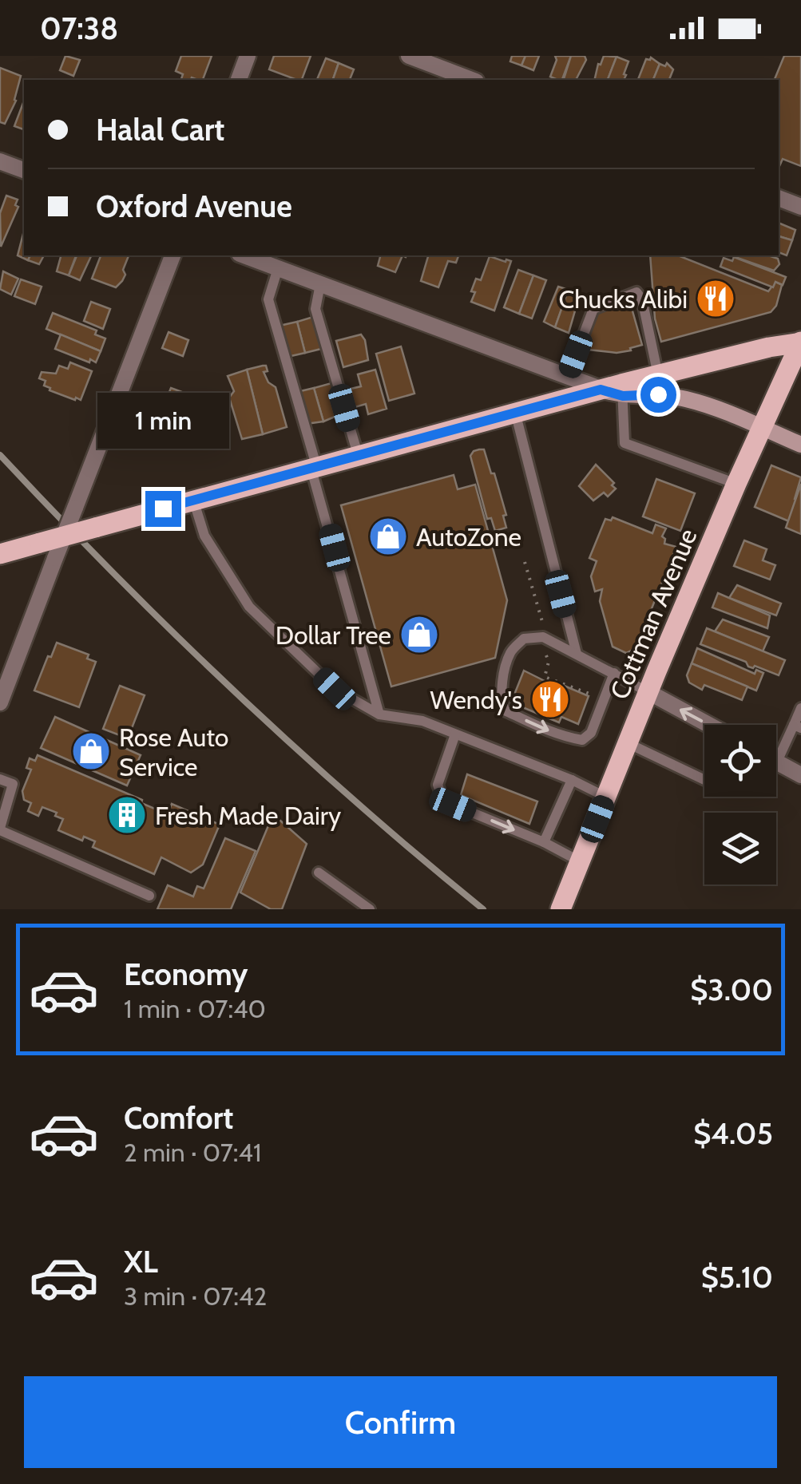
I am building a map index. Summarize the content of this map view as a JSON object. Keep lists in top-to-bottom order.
{
  "streets": {
    "main road": ["Cottman Avenue"]
  },
  "places": {
    "restaurant": ["Chucks Alibi", "Wendy's"],
    "shop": ["AutoZone", "Dollar Tree", "Rose Auto Service"],
    "building": ["Fresh Made Dairy"]
  },
  "page": {
    "status": "07:38",
    "banner": ["Halal Cart", "Oxford Avenue"],
    "bubble": "1 min",
    "list": [
      {
        "name": "Economy",
        "note": "1 min · 07:40",
        "value": "$3.00"
      },
      {
        "name": "Comfort",
        "note": "2 min · 07:41",
        "value": "$4.05"
      },
      {
        "name": "XL",
        "note": "3 min · 07:42",
        "value": "$5.10"
      }
    ],
    "buttons": "Confirm"
  }
}
